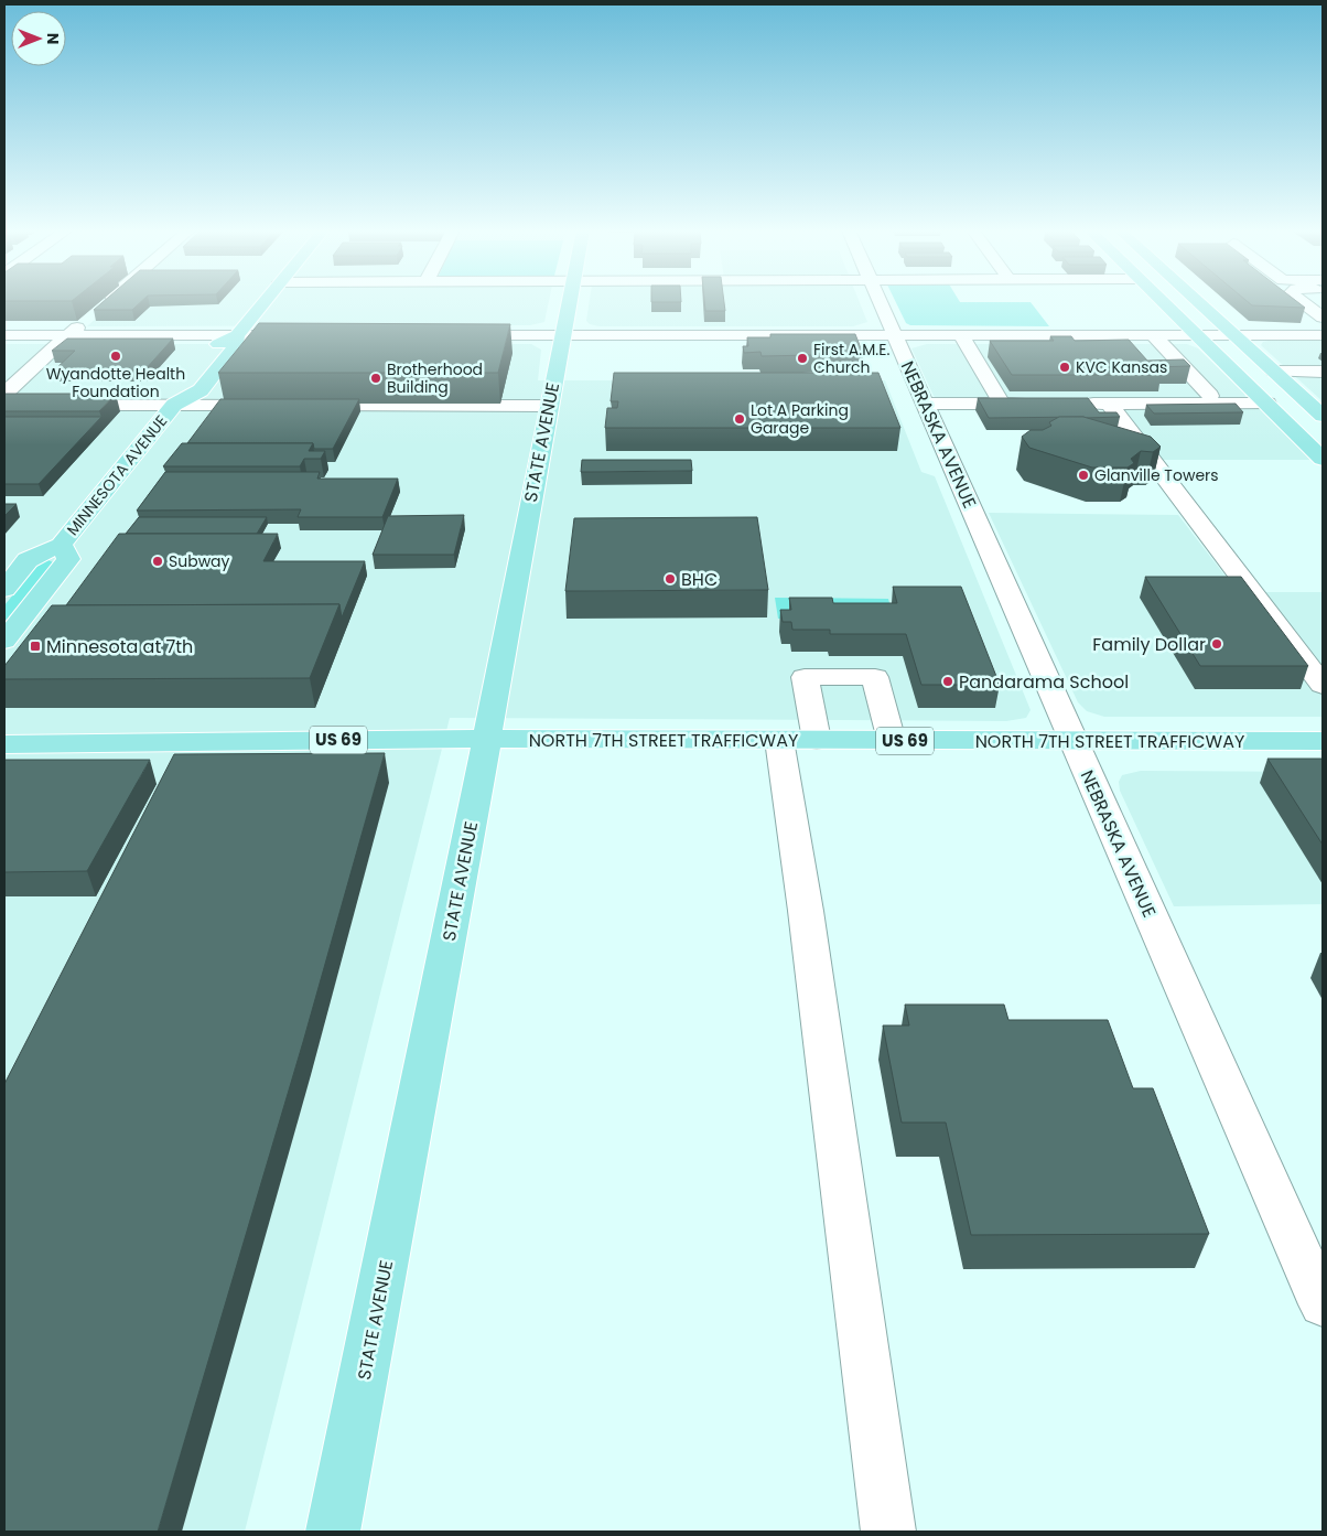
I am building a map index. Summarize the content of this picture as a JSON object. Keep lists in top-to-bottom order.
{
  "streets": {
    "main road": [
      "STATE AVENUE",
      "MINNESOTA AVENUE",
      "US 69",
      "NORTH 7TH STREET TRAFFICWAY"
    ],
    "street": ["NEBRASKA AVENUE"]
  },
  "crossings": [
    ["NEBRASKA AVENUE", "NORTH 7TH STREET TRAFFICWAY"],
    ["STATE AVENUE", "NORTH 7TH STREET TRAFFICWAY"]
  ],
  "places": {
    "other": [
      "Wyandotte Health Foundation",
      "First A.M.E. Church",
      "KVC Kansas",
      "Brotherhood Building",
      "Lot A Parking Garage",
      "Glanville Towers",
      "Subway",
      "BHC",
      "Family Dollar",
      "Pandarama School"
    ],
    "transit": ["Minnesota at 7th"]
  },
  "north": "right"
}
